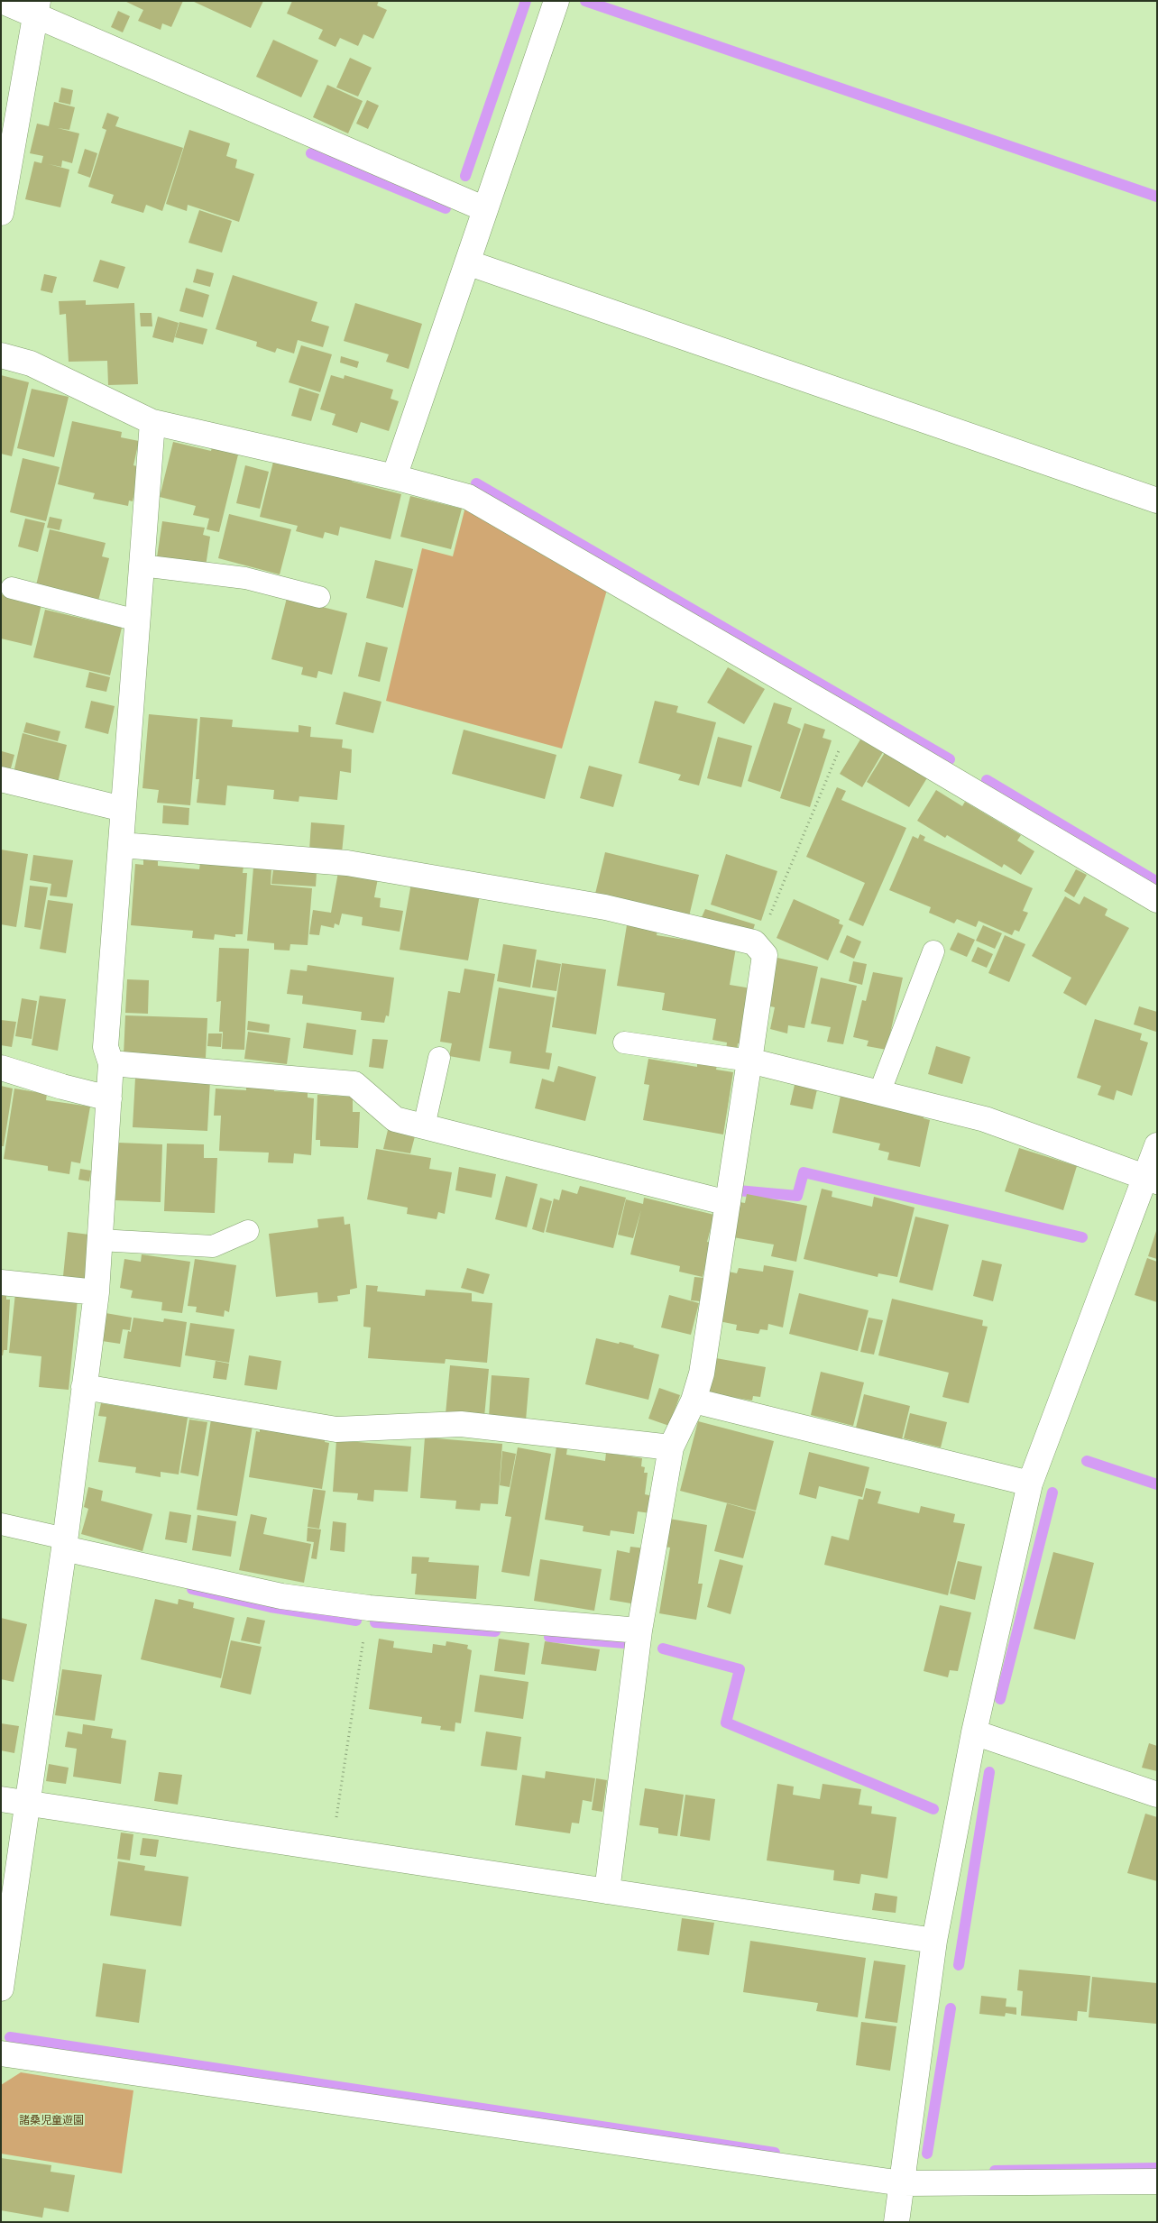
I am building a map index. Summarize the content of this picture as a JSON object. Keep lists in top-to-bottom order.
{
  "parks": ["諸桑児童遊園"]
}
